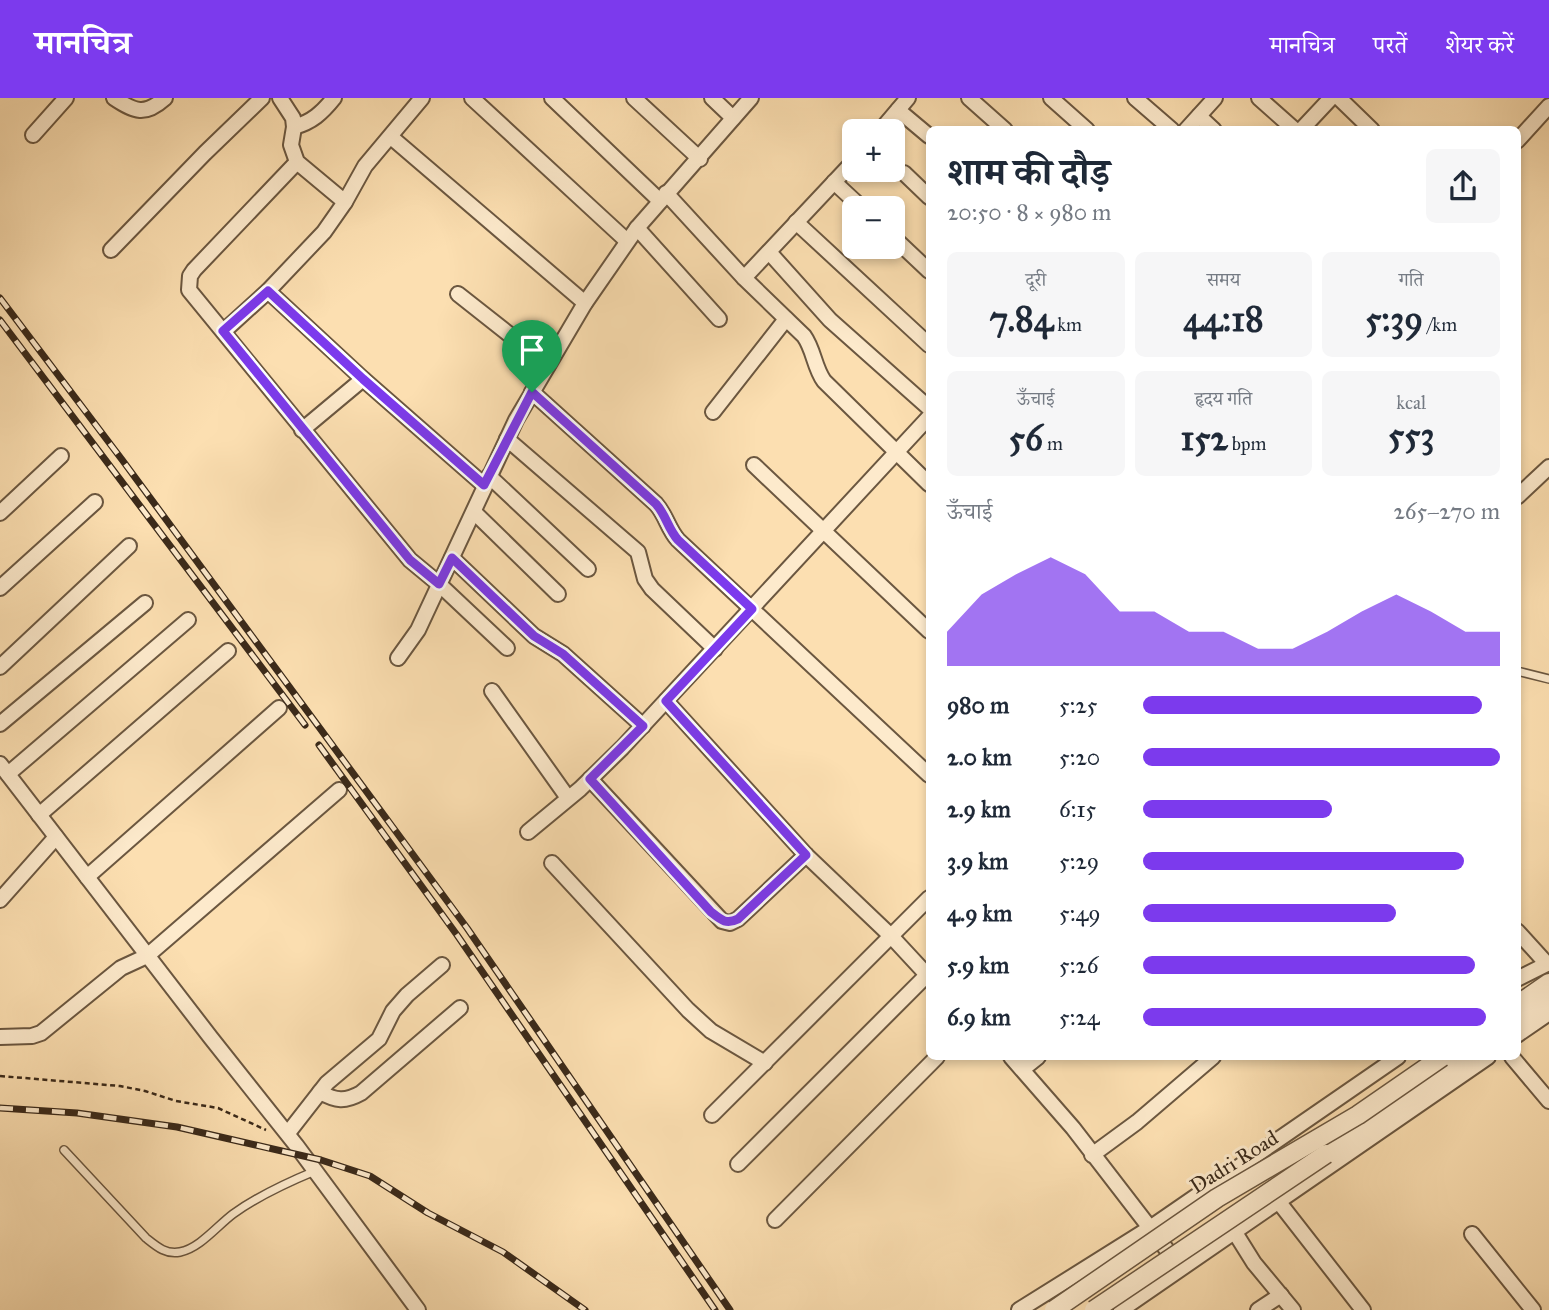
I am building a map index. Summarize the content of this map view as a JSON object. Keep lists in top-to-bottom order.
{
  "streets": {
    "street": ["Dadri Road"]
  },
  "page": {
    "header": "मानचित्र",
    "nav": ["मानचित्र", "परतें", "शेयर करें"],
    "map_buttons": ["+", "−"],
    "heading": ["शाम की दौड़", "20:50 · 8 × 980 m"],
    "stats": [
      ["दूरी", "7.84 km"],
      ["समय", "44:18"],
      ["गति", "5:39 /km"],
      ["ऊँचाई", "56 m"],
      ["हृदय गति", "152 bpm"],
      ["kcal", "553"]
    ],
    "chart": ["ऊँचाई", "265–270 m"],
    "list": [
      {
        "name": "980 m",
        "note": "5:25"
      },
      {
        "name": "2.0 km",
        "note": "5:20"
      },
      {
        "name": "2.9 km",
        "note": "6:15"
      },
      {
        "name": "3.9 km",
        "note": "5:29"
      },
      {
        "name": "4.9 km",
        "note": "5:49"
      },
      {
        "name": "5.9 km",
        "note": "5:26"
      },
      {
        "name": "6.9 km",
        "note": "5:24"
      }
    ]
  }
}
